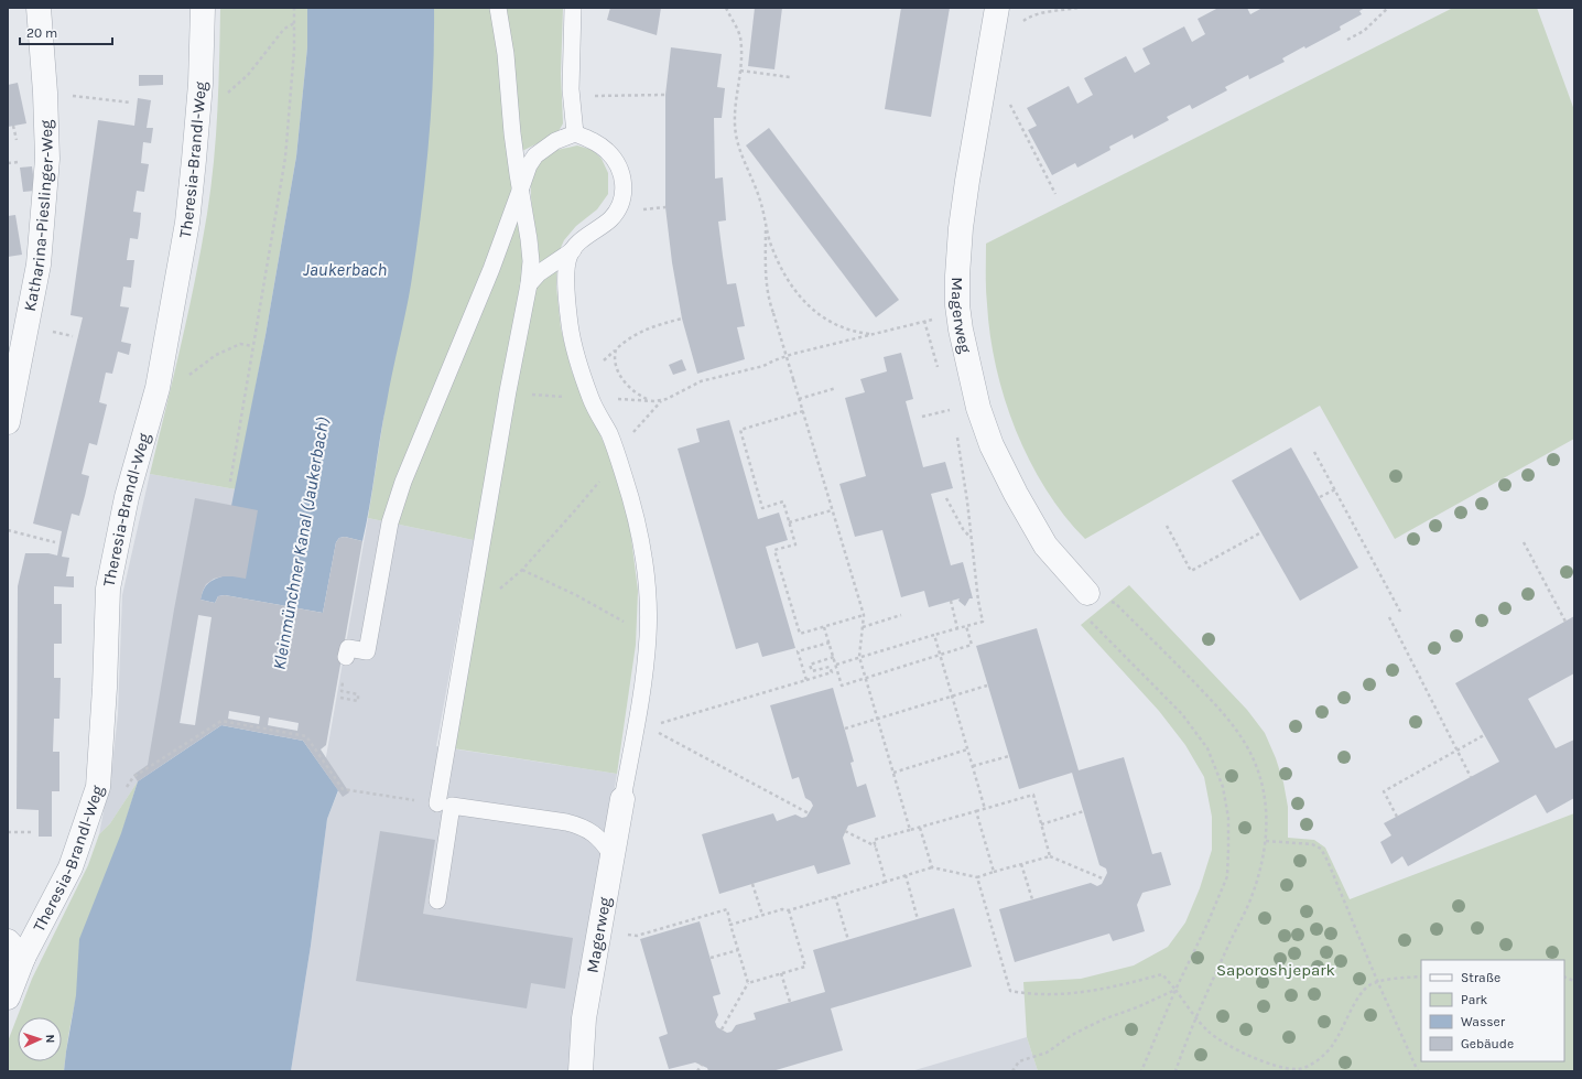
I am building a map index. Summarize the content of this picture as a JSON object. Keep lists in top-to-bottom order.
{
  "streets": {
    "street": ["Theresia-Brandl-Weg", "Katharina-Pieslinger-Weg", "Magerweg"]
  },
  "water": ["Jaukerbach", "Kleinmünchner Kanal (Jaukerbach)"],
  "parks": ["Saporoshjepark"],
  "legend": [
    "Straße",
    "Park",
    "Wasser",
    "Gebäude"
  ],
  "scale_bar": "20 m",
  "north": "right"
}
